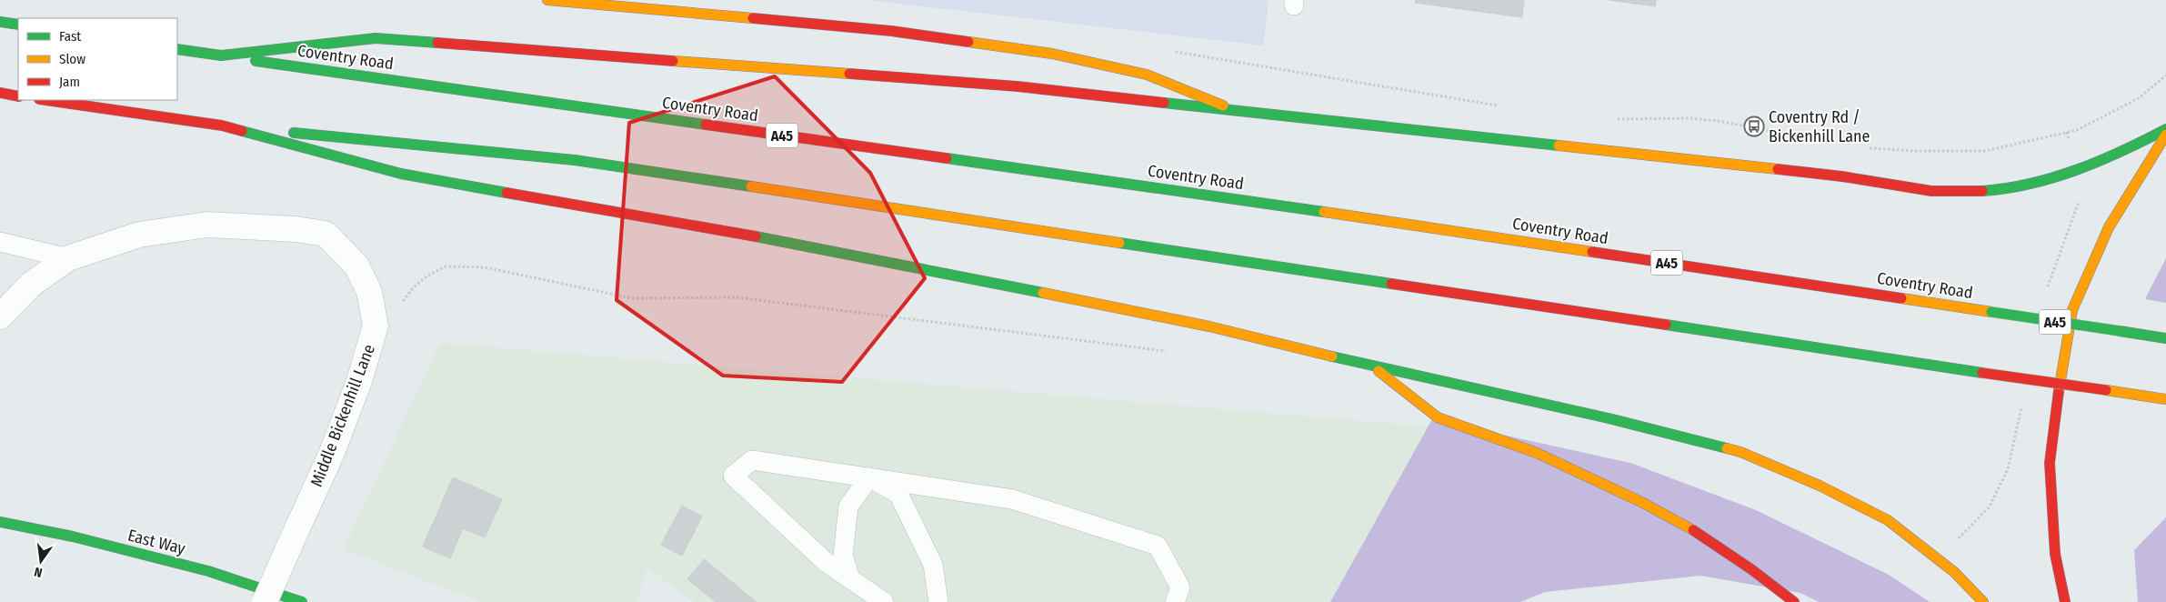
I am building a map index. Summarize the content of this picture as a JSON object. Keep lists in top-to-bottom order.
{
  "streets": {
    "main road": ["Coventry Road", "A45", "East Way"],
    "street": ["Middle Bickenhill Lane"]
  },
  "crossings": [
    ["Coventry Road", "A45"]
  ],
  "places": {
    "bus stop": ["Coventry Rd / Bickenhill Lane"]
  },
  "legend": ["Fast", "Slow", "Jam"],
  "north": "bottom"
}
